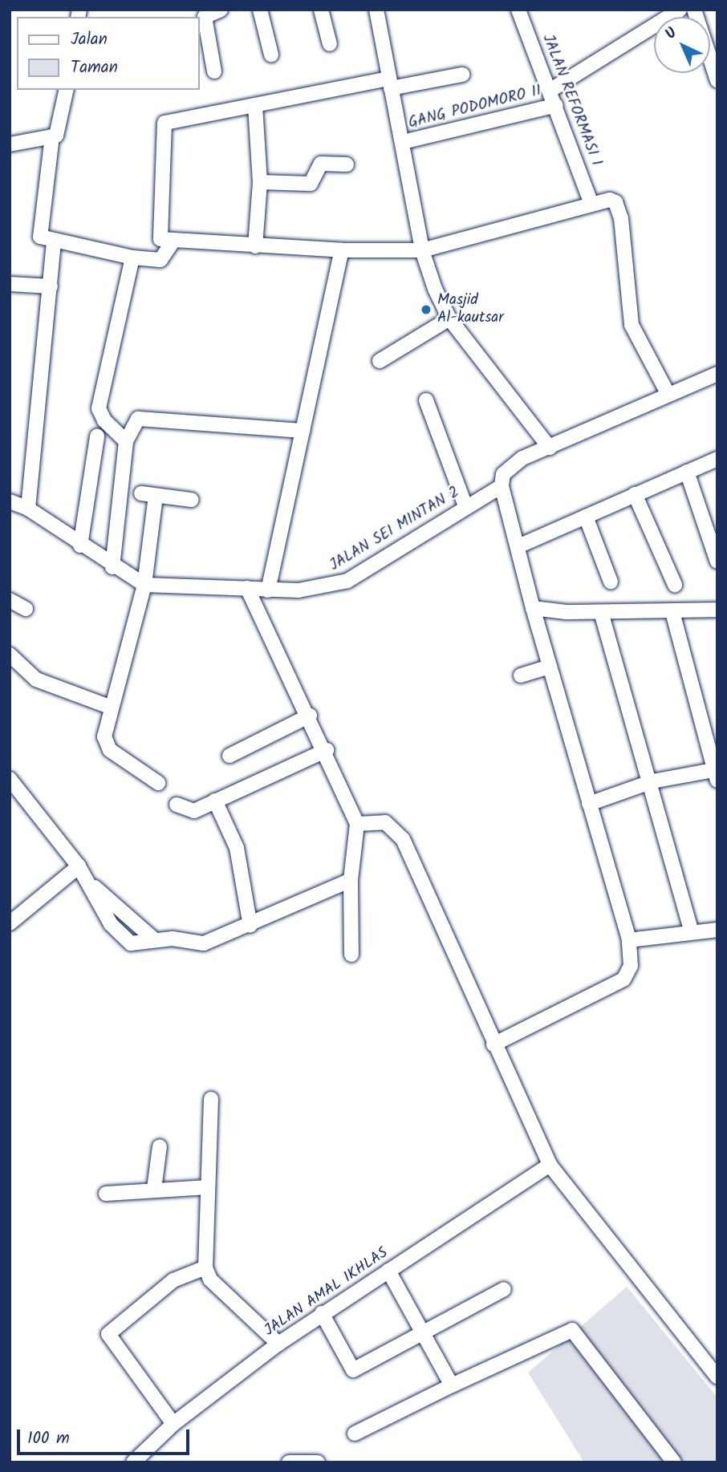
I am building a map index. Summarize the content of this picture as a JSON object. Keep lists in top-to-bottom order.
{
  "streets": {
    "street": [
      "JALAN REFORMASI 1",
      "GANG PODOMORO II",
      "JALAN SEI MINTAN 2",
      "JALAN AMAL IKHLAS"
    ]
  },
  "crossings": [
    ["JALAN REFORMASI 1", "GANG PODOMORO II"]
  ],
  "places": ["Masjid Al-kautsar"],
  "legend": ["Jalan", "Taman"],
  "scale_bar": "100 m",
  "north": "top left"
}
